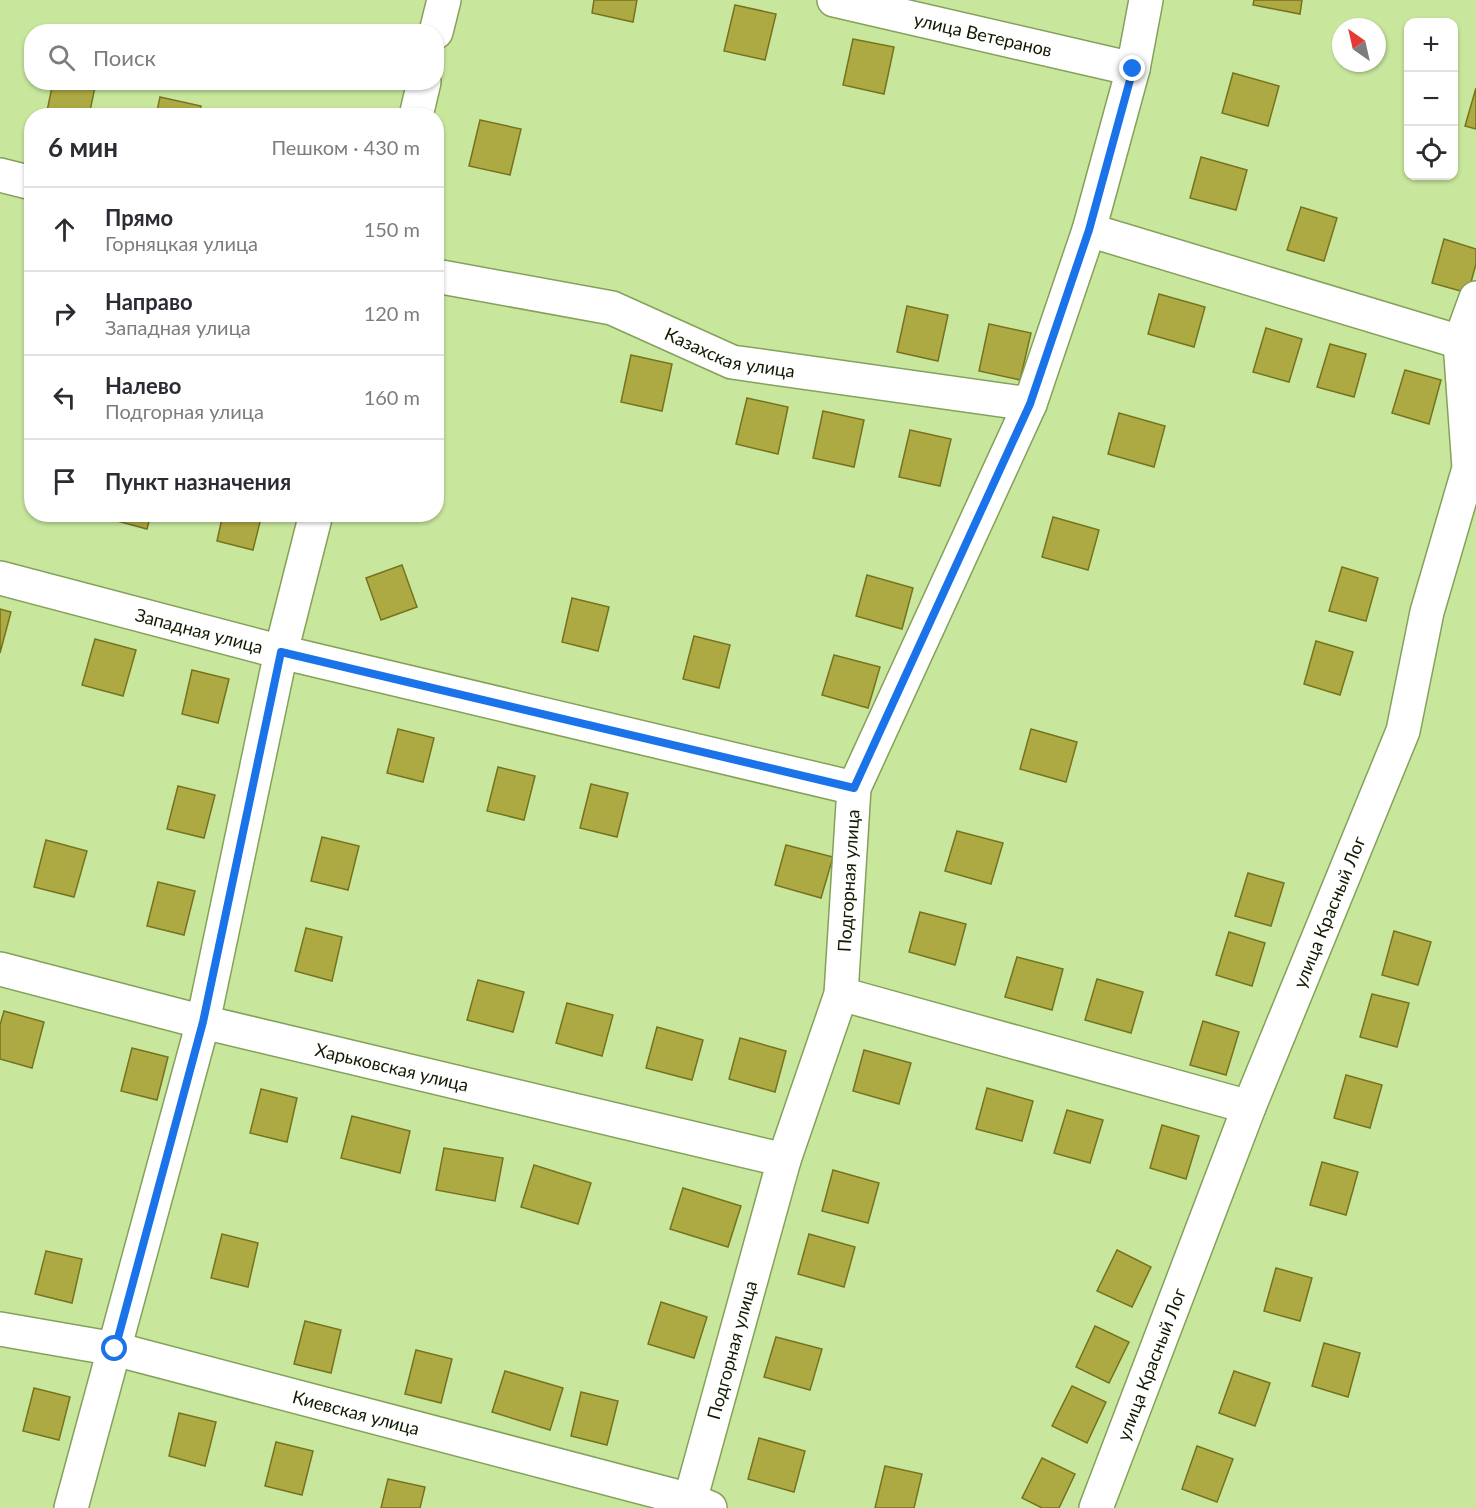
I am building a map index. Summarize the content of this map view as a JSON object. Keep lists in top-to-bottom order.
{
  "streets": {
    "street": [
      "улица Ветеранов",
      "Казахская улица",
      "Западная улица",
      "Подгорная улица",
      "улица Красный Лог",
      "Харьковская улица",
      "Киевская улица"
    ]
  },
  "crossings": [
    ["улица Ветеранов", "Подгорная улица"],
    ["Казахская улица", "Подгорная улица"],
    ["Западная улица", "Подгорная улица"],
    ["Подгорная улица", "Харьковская улица"],
    ["Подгорная улица", "Киевская улица"]
  ],
  "north": "top left",
  "page": {
    "map_buttons": ["+", "−"],
    "search": "Поиск",
    "heading": ["6 мин", "Пешком · 430 m"],
    "list": [
      ["Прямо", "Горняцкая улица", "150 m"],
      ["Направо", "Западная улица", "120 m"],
      ["Налево", "Подгорная улица", "160 m"],
      "Пункт назначения"
    ]
  }
}
